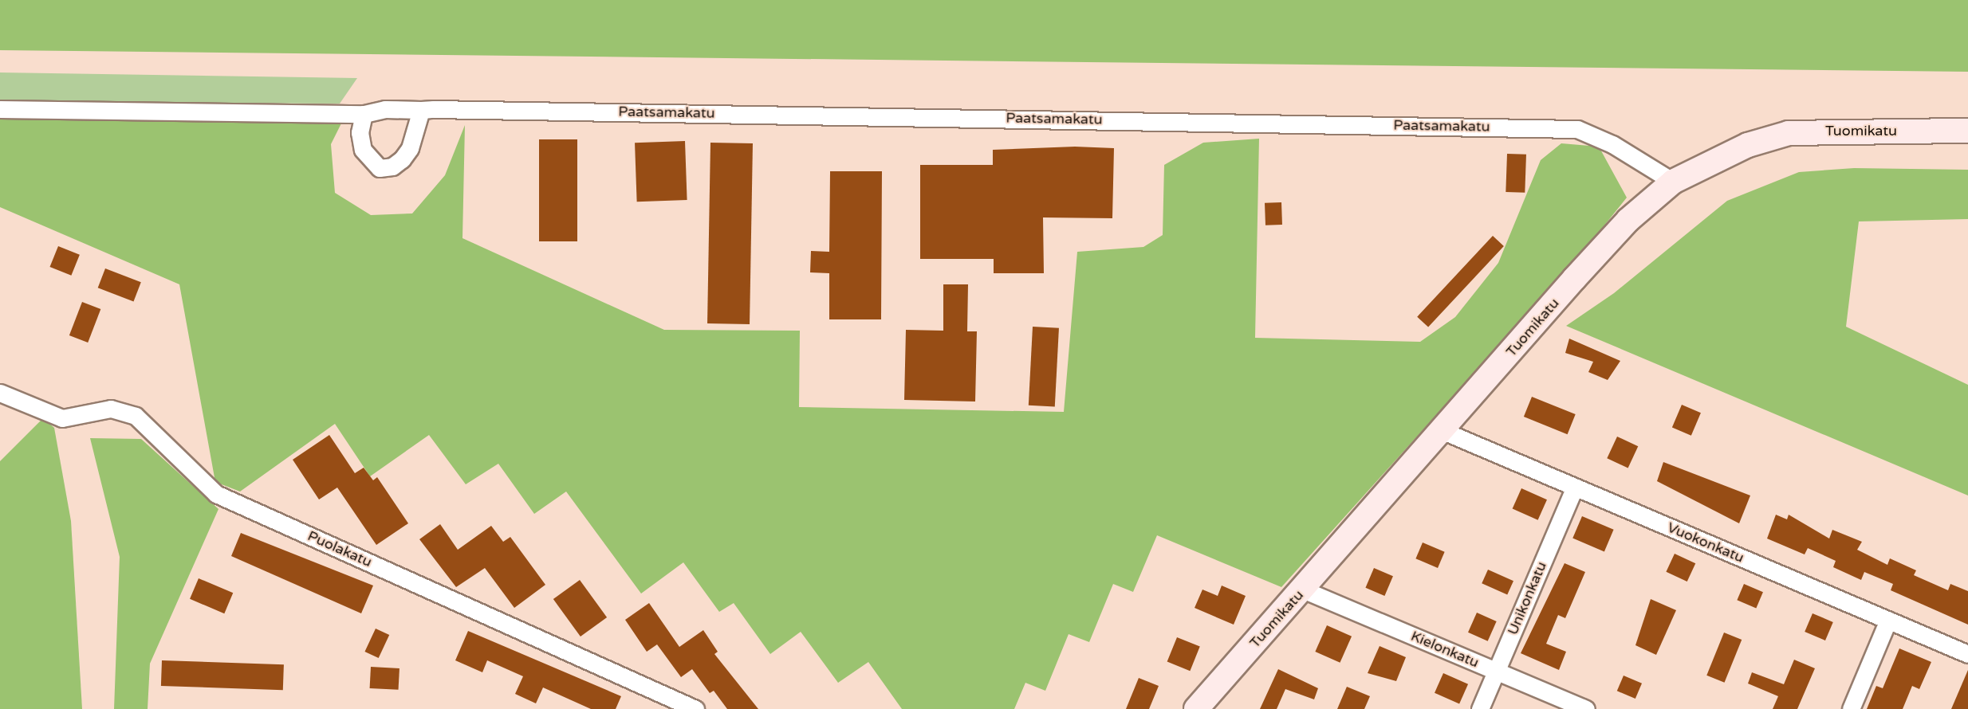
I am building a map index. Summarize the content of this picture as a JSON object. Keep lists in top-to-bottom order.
{
  "streets": {
    "street": [
      "Paatsamakatu",
      "Tuomikatu",
      "Vuokonkatu",
      "Puolakatu",
      "Unikonkatu",
      "Kielonkatu"
    ]
  },
  "crossings": [
    ["Paatsamakatu", "Tuomikatu"],
    ["Tuomikatu", "Vuokonkatu"],
    ["Tuomikatu", "Kielonkatu"],
    ["Vuokonkatu", "Unikonkatu"],
    ["Unikonkatu", "Kielonkatu"]
  ]
}
